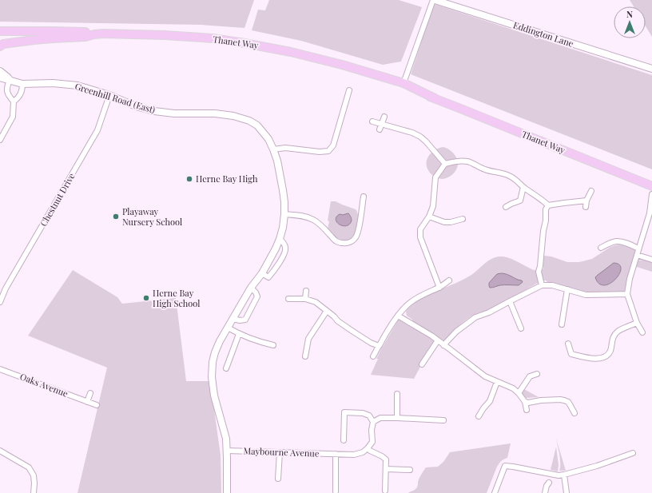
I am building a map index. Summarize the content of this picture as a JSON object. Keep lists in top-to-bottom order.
{
  "streets": {
    "main road": ["Thanet Way"],
    "street": [
      "Eddington Lane",
      "Greenhill Road (East)",
      "Chestnut Drive",
      "Oaks Avenue",
      "Maybourne Avenue"
    ]
  },
  "crossings": [
    ["Greenhill Road (East)", "Chestnut Drive"]
  ],
  "places": ["Herne Bay High", "Playaway Nursery School", "Herne Bay High School"],
  "north": "top"
}
